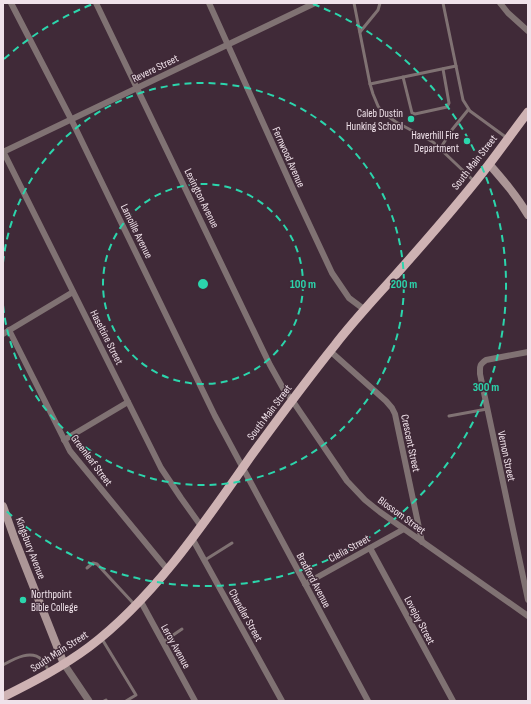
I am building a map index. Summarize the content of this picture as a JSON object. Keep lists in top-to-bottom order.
{
  "streets": {
    "main road": ["South Main Street", "Kingsbury Avenue"],
    "street": [
      "Revere Street",
      "Fernwood Avenue",
      "Lexington Avenue",
      "Lamoille Avenue",
      "Haseltine Street",
      "Crescent Street",
      "Vernon Street",
      "Greenleaf Street",
      "Blossom Street",
      "Clelia Street",
      "Bradford Avenue",
      "Chandler Street",
      "Lovejoy Street",
      "Leroy Avenue"
    ]
  },
  "crossings": [
    ["Revere Street", "Fernwood Avenue"],
    ["Revere Street", "Lexington Avenue"],
    ["Revere Street", "Lamoille Avenue"],
    ["Revere Street", "Haseltine Street"],
    ["Fernwood Avenue", "South Main Street"],
    ["South Main Street", "Lexington Avenue"],
    ["South Main Street", "Lamoille Avenue"],
    ["South Main Street", "Haseltine Street"],
    ["South Main Street", "Crescent Street"],
    ["South Main Street", "Greenleaf Street"],
    ["South Main Street", "Blossom Street"],
    ["South Main Street", "Kingsbury Avenue"],
    ["South Main Street", "Bradford Avenue"],
    ["South Main Street", "Chandler Street"],
    ["South Main Street", "Leroy Avenue"],
    ["Lexington Avenue", "Blossom Street"],
    ["Lamoille Avenue", "Bradford Avenue"],
    ["Crescent Street", "Blossom Street"],
    ["Blossom Street", "Clelia Street"],
    ["Clelia Street", "Bradford Avenue"],
    ["Clelia Street", "Lovejoy Street"]
  ],
  "places": ["Caleb Dustin Hunking School", "Haverhill Fire Department", "Northpoint Bible College"],
  "rings": ["100 m", "200 m", "300 m"]
}
